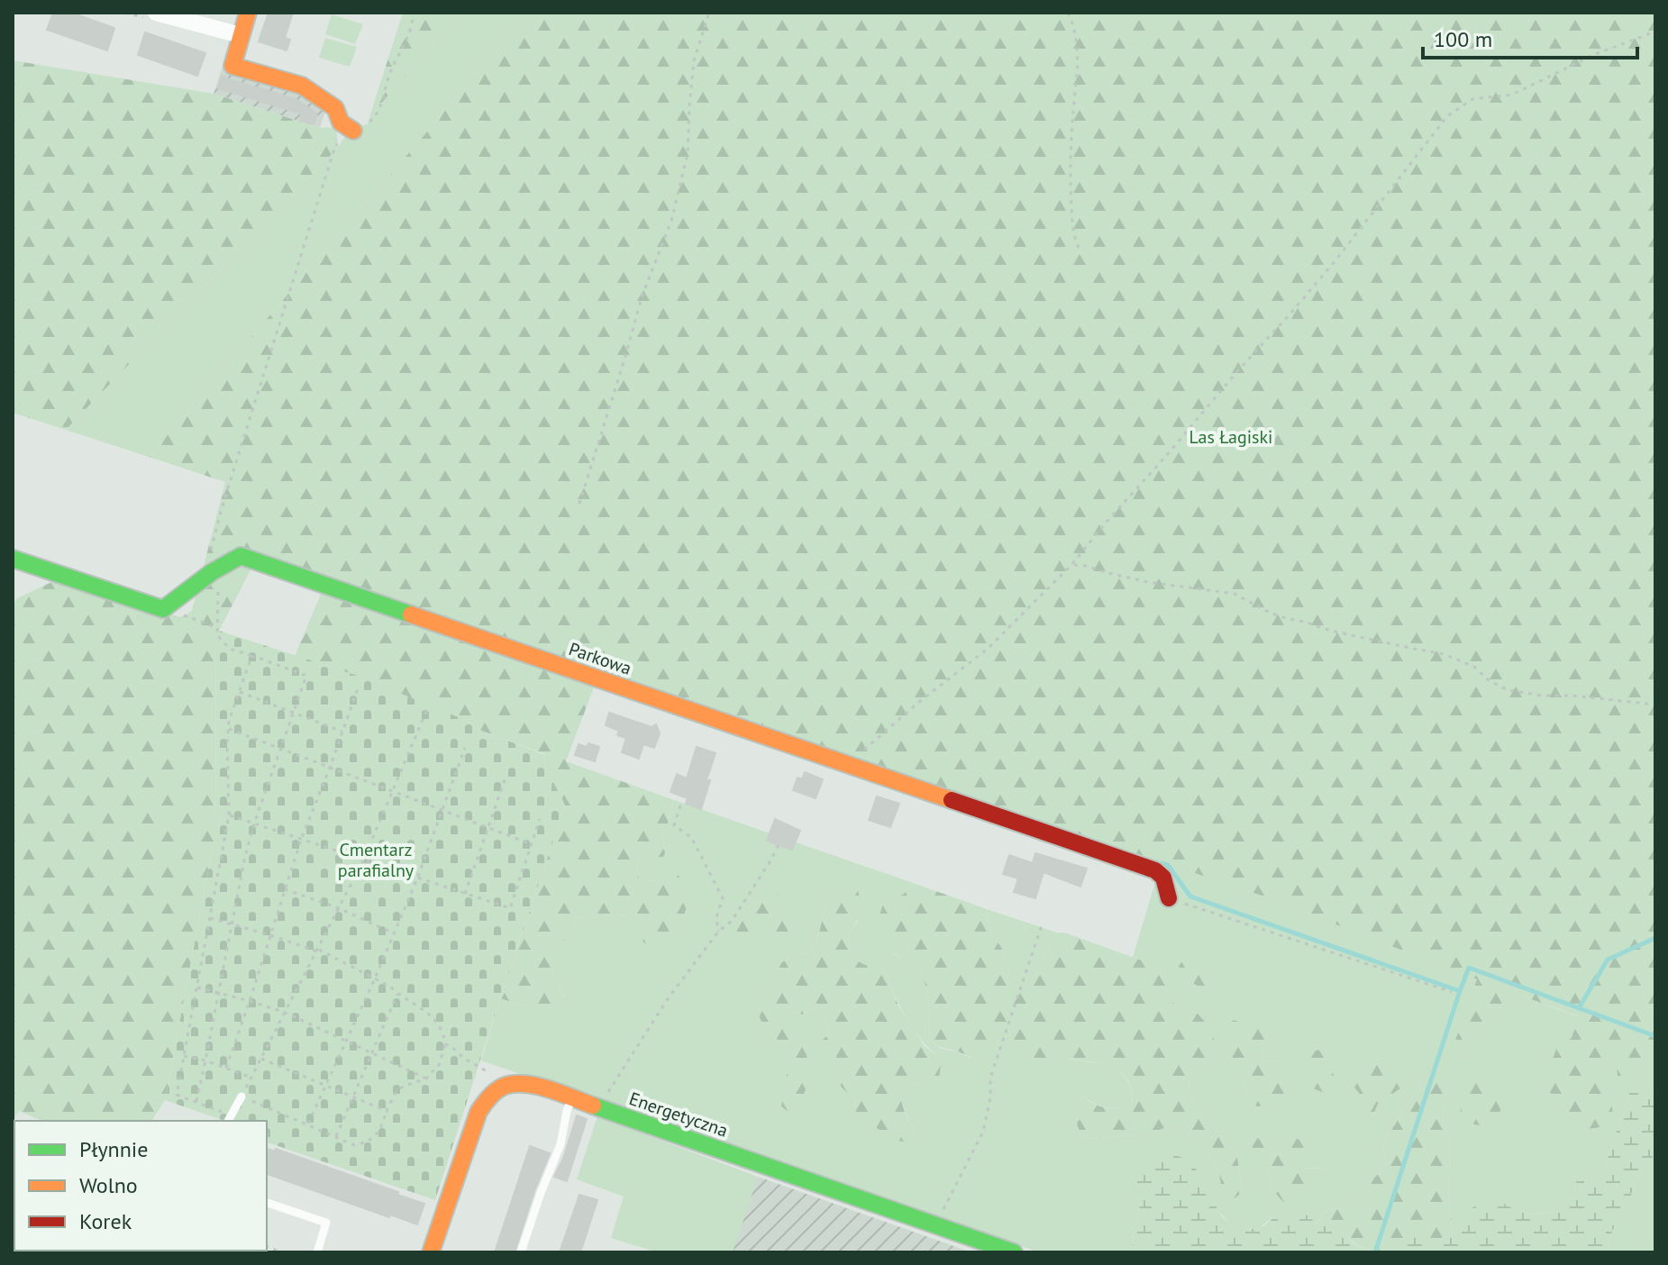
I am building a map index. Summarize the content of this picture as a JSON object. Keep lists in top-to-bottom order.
{
  "streets": {
    "street": ["Parkowa", "Energetyczna"]
  },
  "parks": ["Las Łagiski", "Cmentarz parafialny"],
  "legend": ["Płynnie", "Wolno", "Korek"],
  "scale_bar": "100 m"
}
